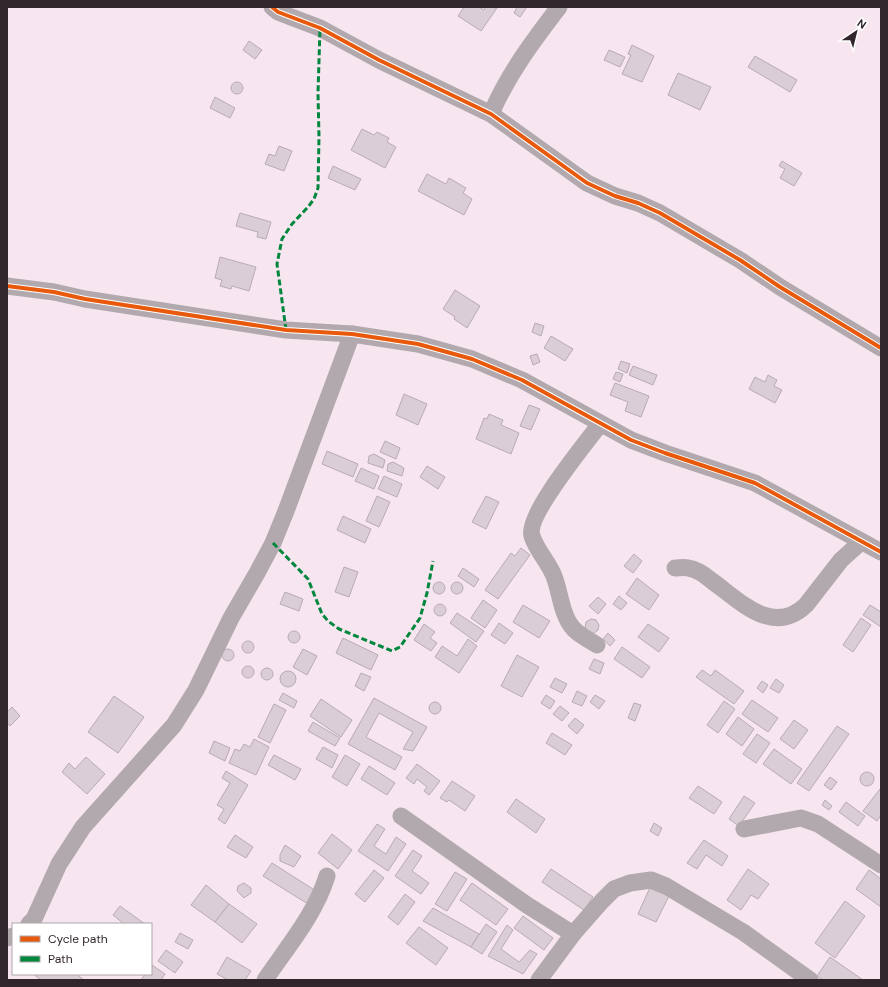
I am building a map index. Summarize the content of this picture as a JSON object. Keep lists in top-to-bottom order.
{
  "legend": ["Cycle path", "Path"],
  "north": "top right"
}
